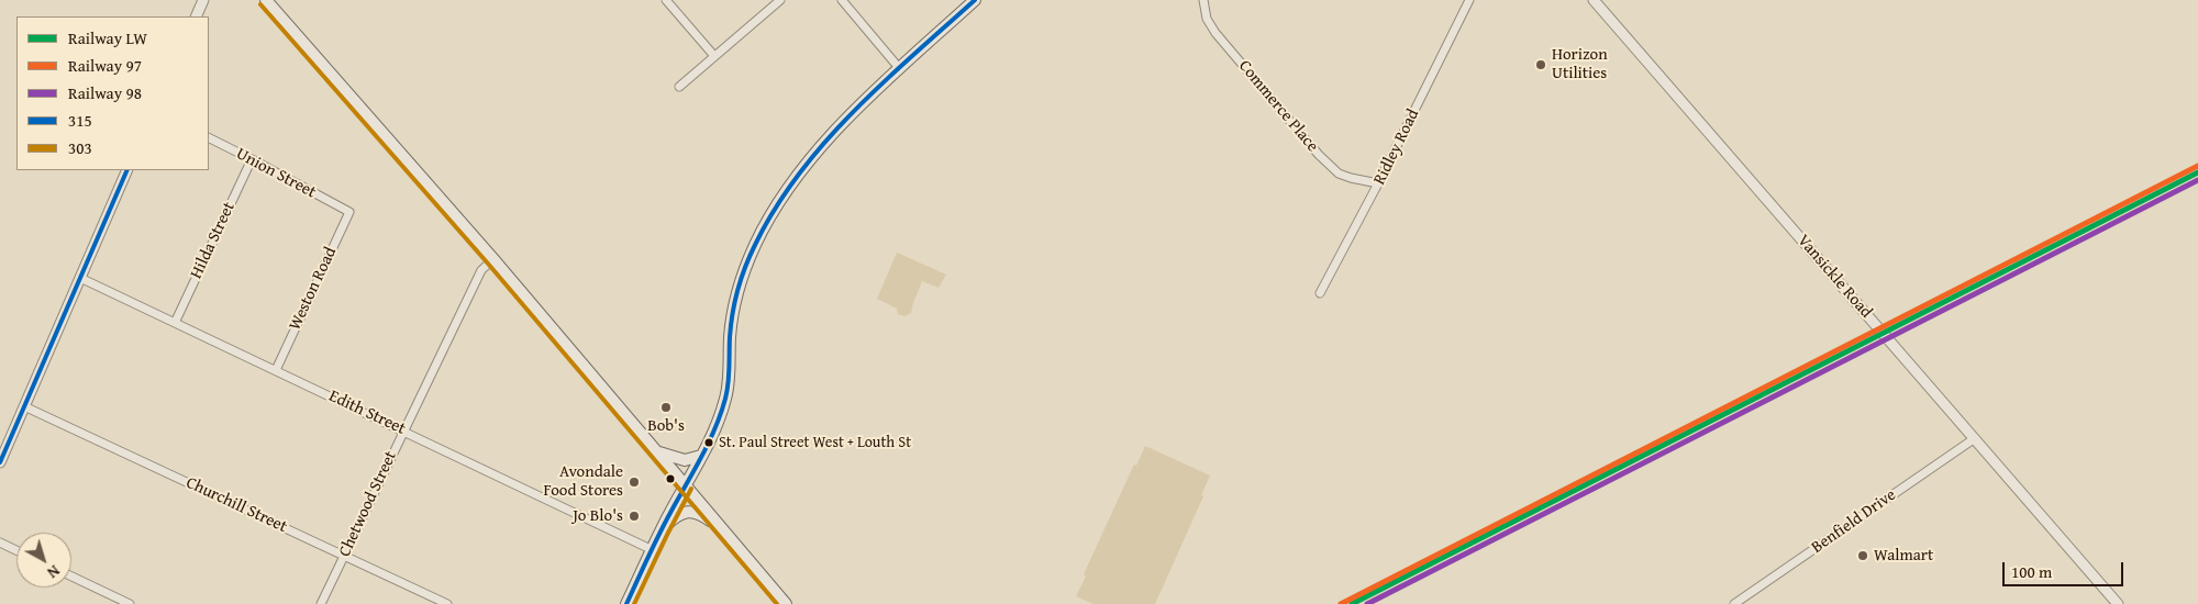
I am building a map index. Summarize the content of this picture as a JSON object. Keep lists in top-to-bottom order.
{
  "streets": {
    "street": [
      "Commerce Place",
      "Ridley Road",
      "Union Street",
      "Hilda Street",
      "Vansickle Road",
      "Weston Road",
      "Edith Street",
      "Chetwood Street",
      "Churchill Street",
      "Benfield Drive"
    ]
  },
  "crossings": [
    ["Commerce Place", "Ridley Road"],
    ["Union Street", "Hilda Street"],
    ["Union Street", "Weston Road"],
    ["Hilda Street", "Edith Street"],
    ["Vansickle Road", "Benfield Drive"],
    ["Weston Road", "Edith Street"],
    ["Edith Street", "Chetwood Street"],
    ["Chetwood Street", "Churchill Street"]
  ],
  "places": [
    "Horizon Utilities",
    "Bob's",
    "St. Paul Street West + Louth St",
    "Avondale Food Stores",
    "Jo Blo's",
    "Walmart"
  ],
  "lines": [
    "transit line 315",
    "transit line 303",
    "rail line 97",
    "rail line LW",
    "rail line 98"
  ],
  "legend": [
    "Railway LW",
    "Railway 97",
    "Railway 98",
    "315",
    "303"
  ],
  "scale_bar": "100 m",
  "north": "bottom right"
}
